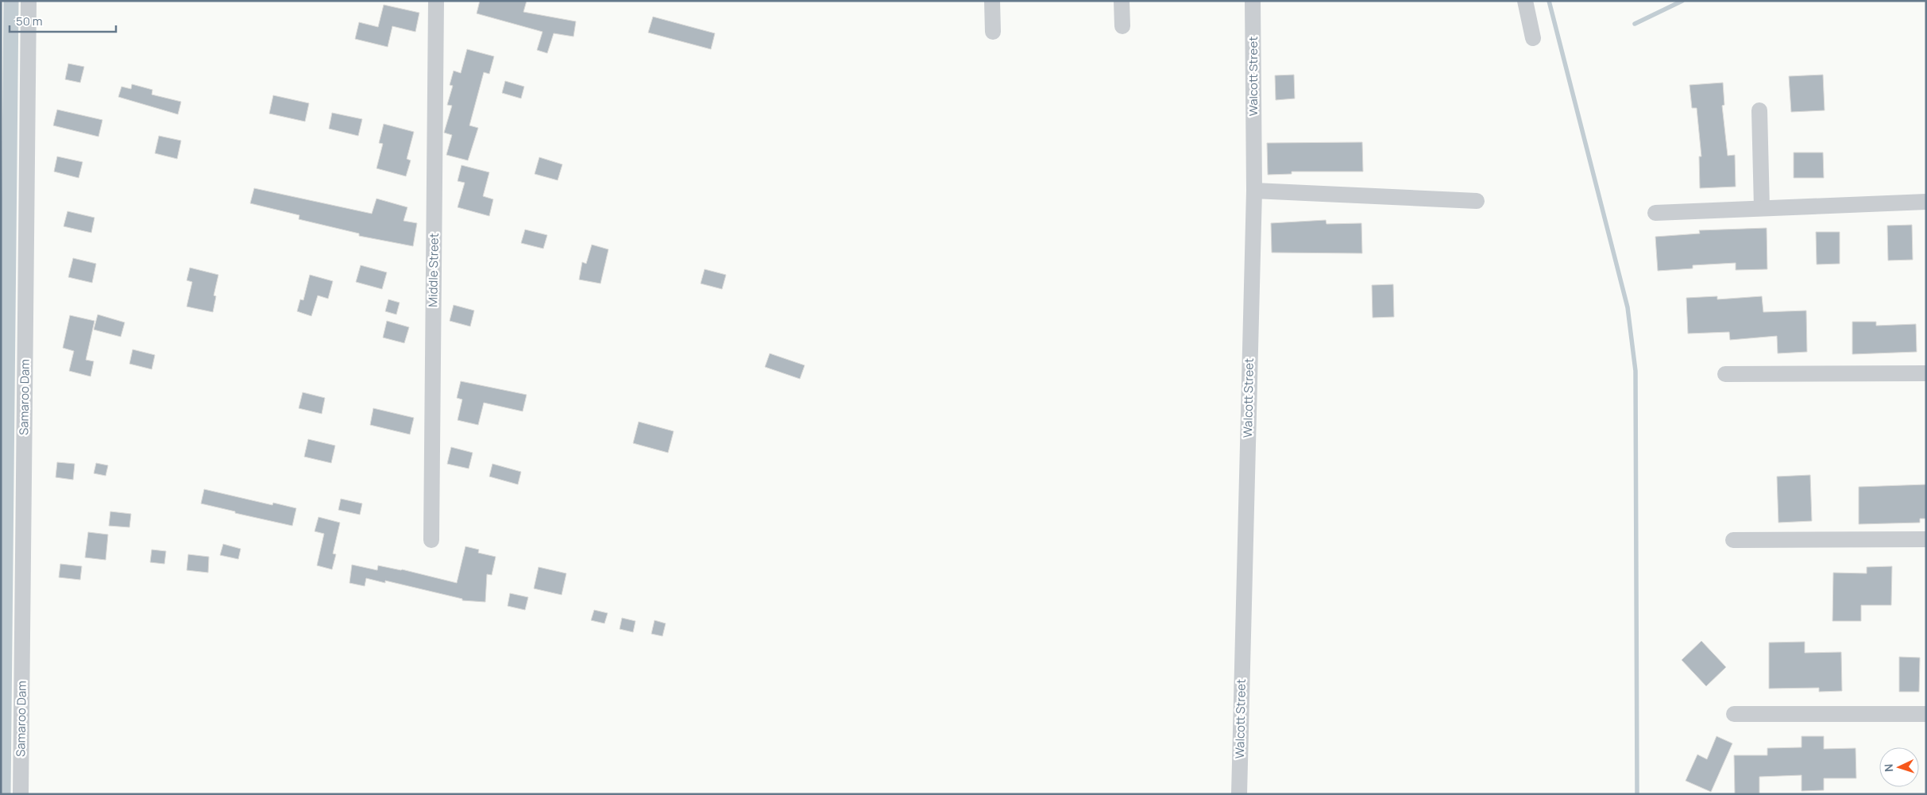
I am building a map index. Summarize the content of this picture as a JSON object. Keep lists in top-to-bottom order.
{
  "streets": {
    "street": ["Walcott Street", "Middle Street", "Samaroo Dam"]
  },
  "scale_bar": "50 m",
  "north": "left"
}
